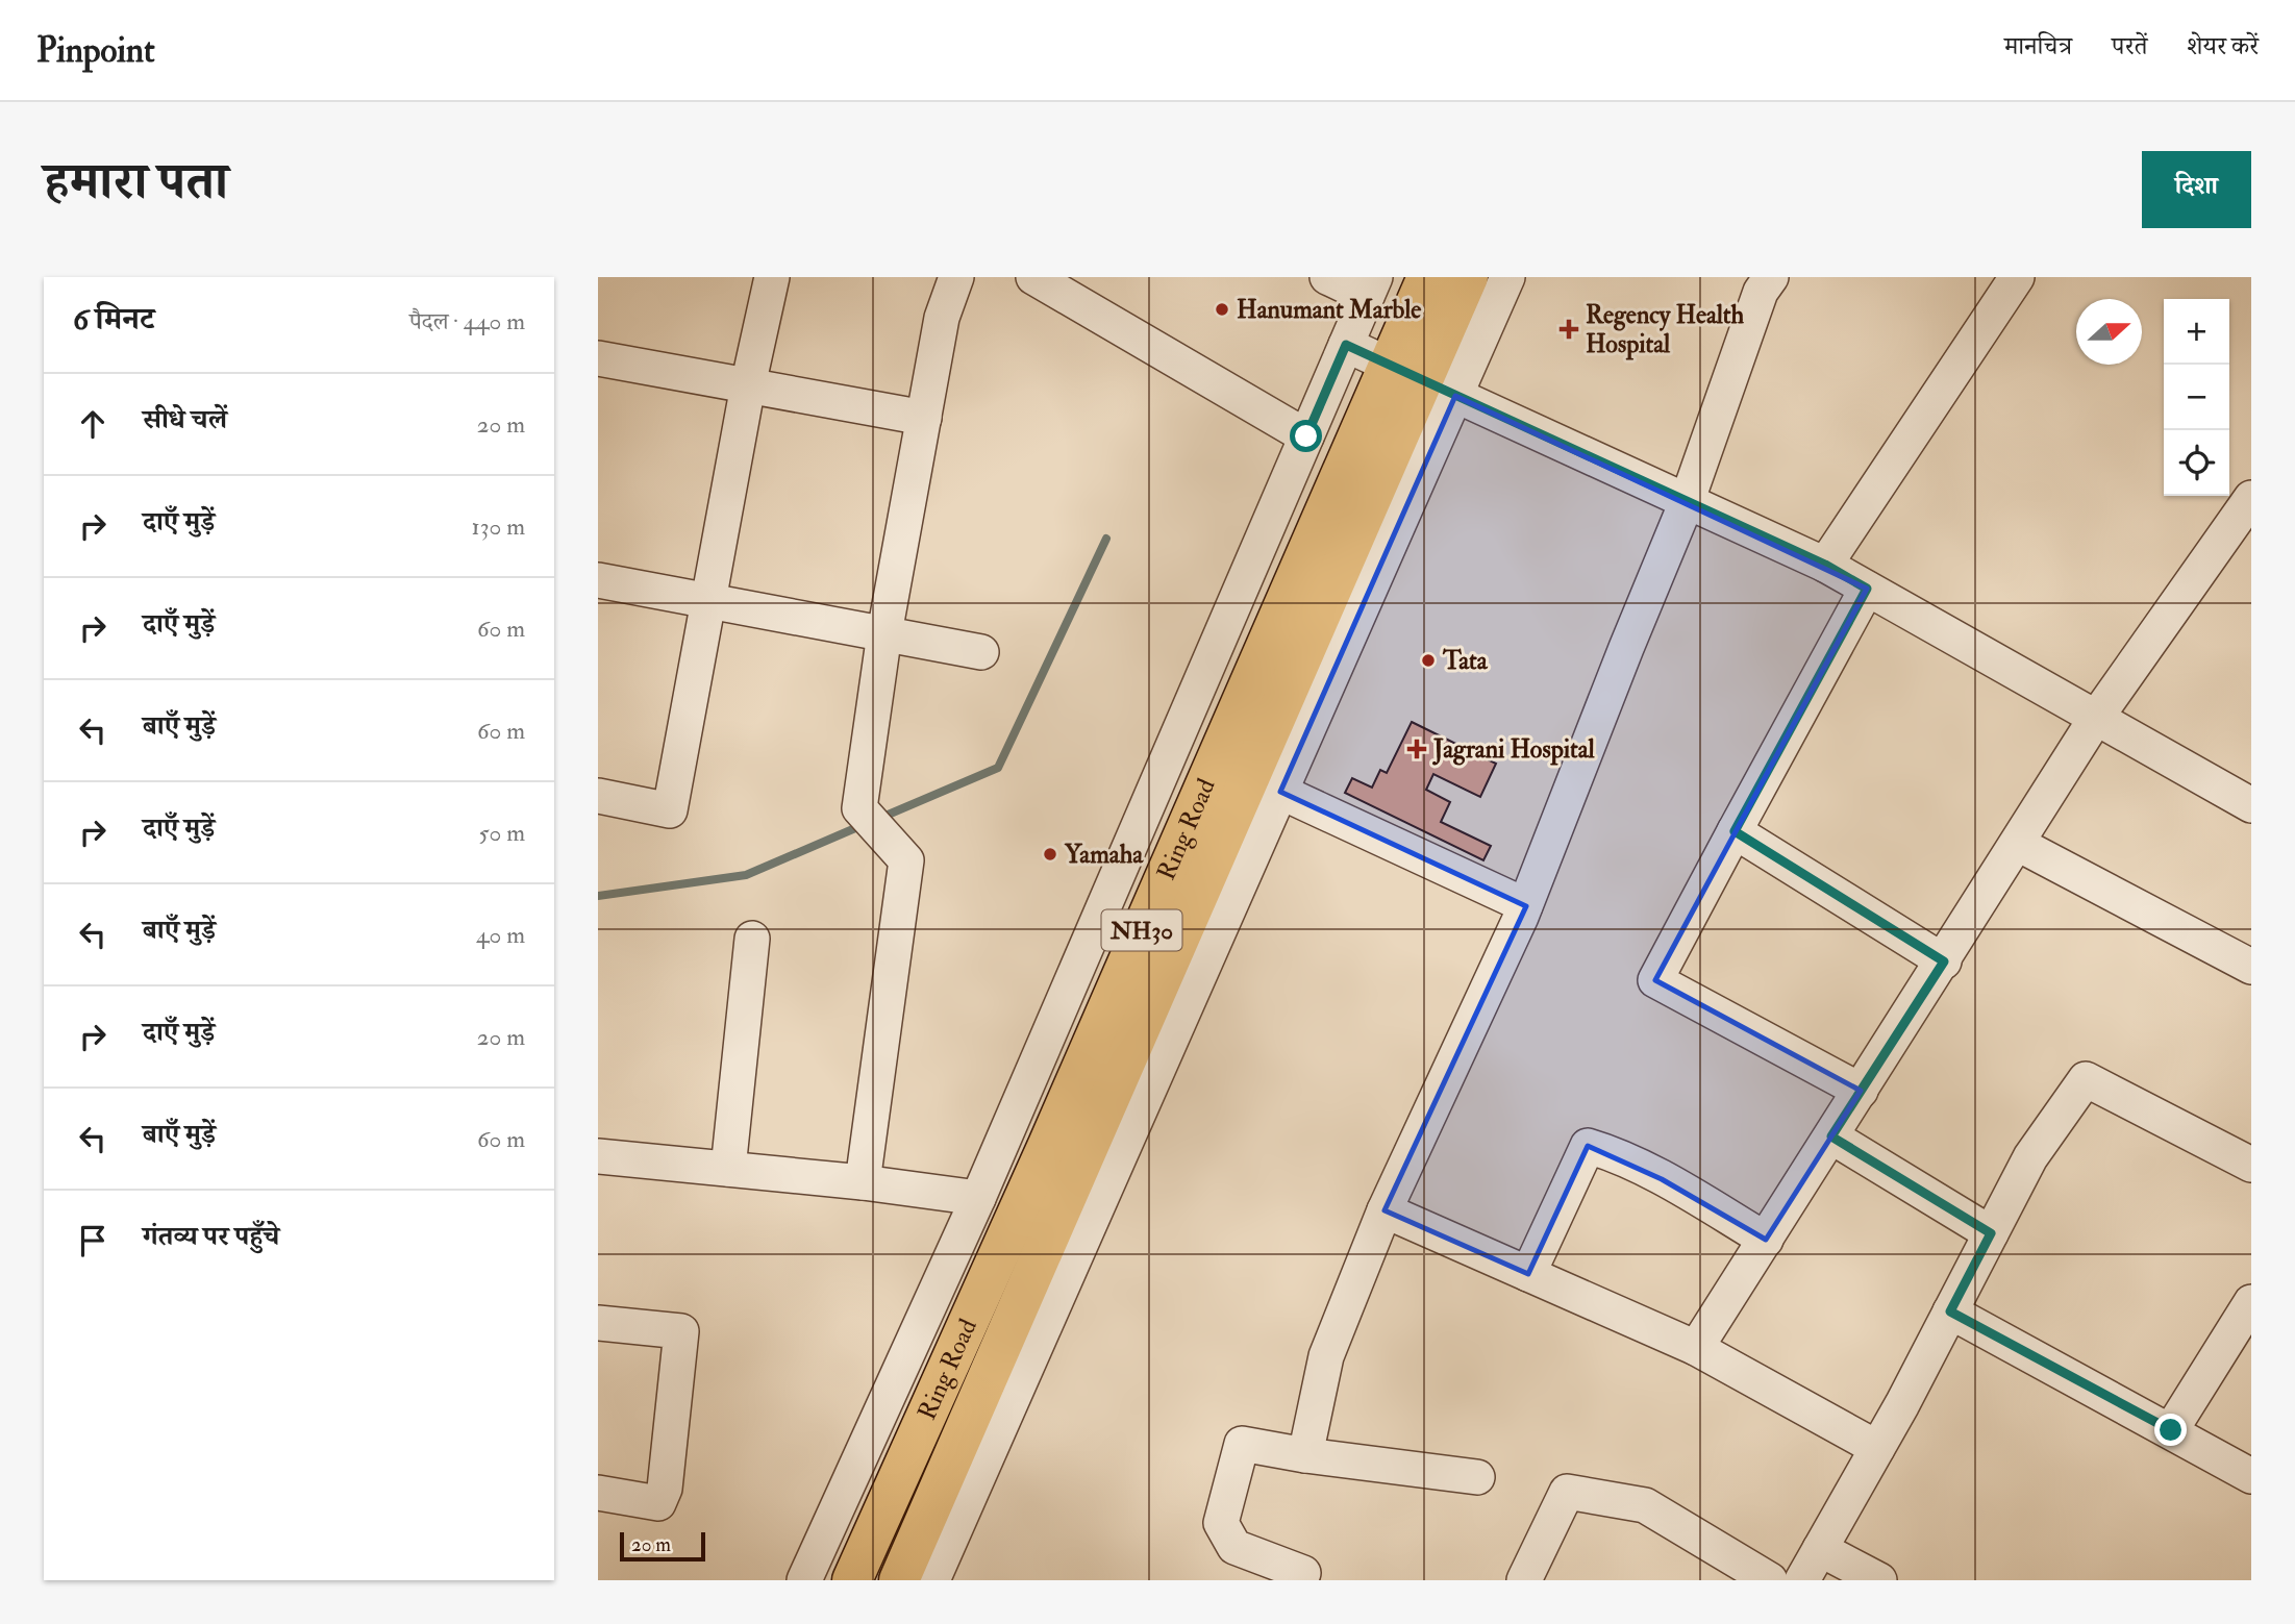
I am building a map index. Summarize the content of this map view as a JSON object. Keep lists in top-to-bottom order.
{
  "streets": {
    "highway": ["Ring Road", "NH30"]
  },
  "places": {
    "other": ["Hanumant Marble", "Tata", "Yamaha"],
    "health": ["Regency Health Hospital", "Jagrani Hospital"]
  },
  "scale_bar": "20 m",
  "north": "right",
  "page": {
    "header": "Pinpoint",
    "nav": ["मानचित्र", "परतें", "शेयर करें"],
    "title": "हमारा पता",
    "buttons": "दिशा",
    "heading": ["6 मिनट", "पैदल · 440 m"],
    "map_buttons": ["+", "−"],
    "list": [
      ["सीधे चलें", "20 m"],
      ["दाएँ मुड़ें", "130 m"],
      ["दाएँ मुड़ें", "60 m"],
      ["बाएँ मुड़ें", "60 m"],
      ["दाएँ मुड़ें", "50 m"],
      ["बाएँ मुड़ें", "40 m"],
      ["दाएँ मुड़ें", "20 m"],
      ["बाएँ मुड़ें", "60 m"],
      "गंतव्य पर पहुँचे"
    ],
    "scale": "20 m"
  }
}
